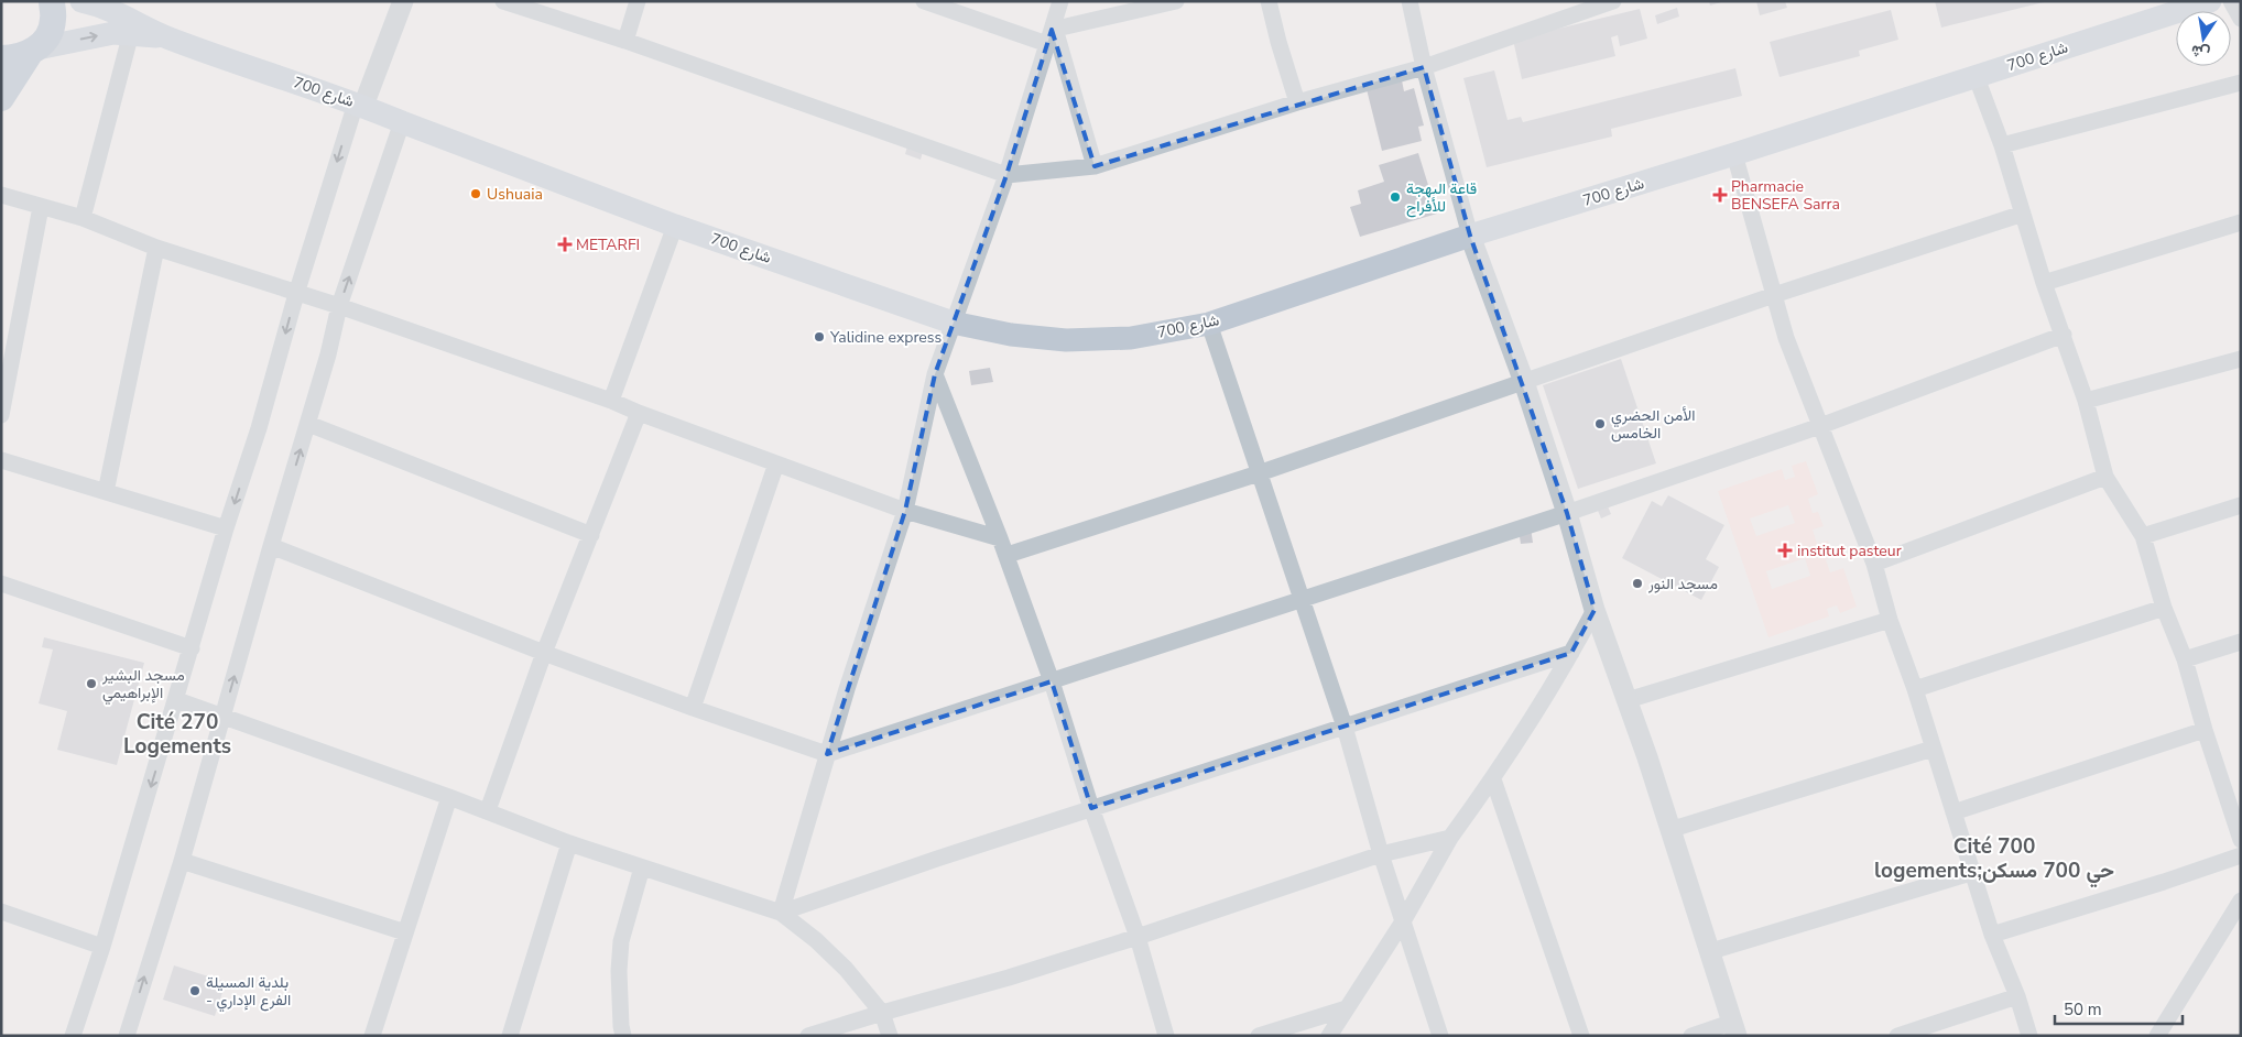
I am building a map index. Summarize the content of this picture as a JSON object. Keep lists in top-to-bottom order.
{
  "streets": {
    "main road": ["شارع 700"]
  },
  "districts": ["Cité 270 Logements", "Cité 700 logements;حي 700 مسكن"],
  "places": {
    "other": [
      "Ushuaia",
      "قاعة البهجة للأفراح",
      "Yalidine express",
      "الأمن الحضري الخامس",
      "مسجد النور",
      "مسجد البشير الإبراهيمي",
      "بلدية المسيلة - الفرع الإداري"
    ],
    "health": ["Pharmacie BENSEFA Sarra", "METARFI", "institut pasteur"]
  },
  "scale_bar": "50 m",
  "north": "bottom"
}
